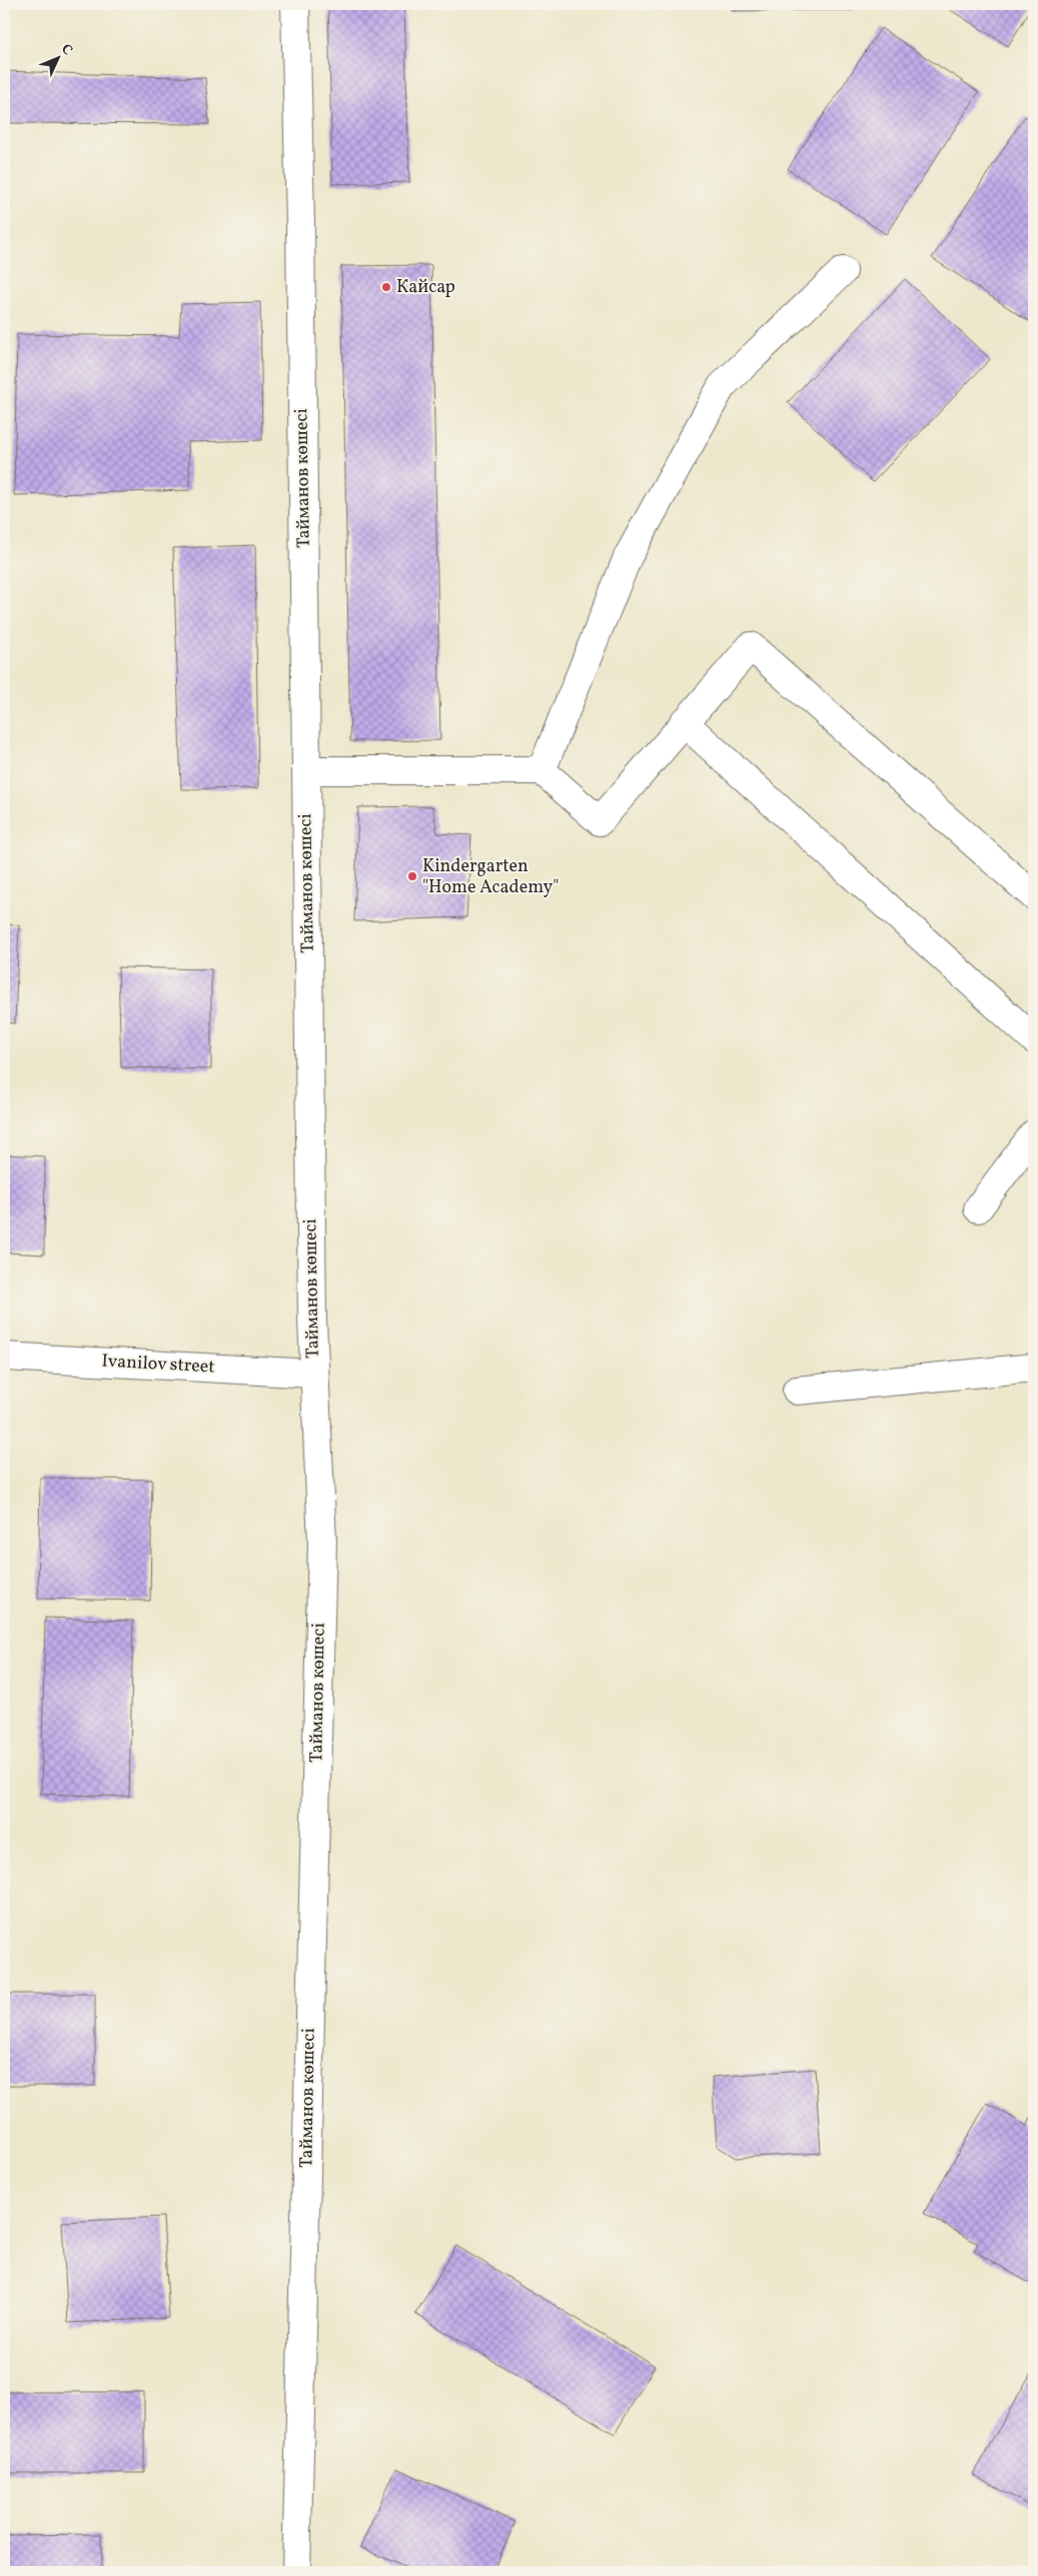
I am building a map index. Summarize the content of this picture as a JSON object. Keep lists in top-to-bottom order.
{
  "streets": {
    "street": ["Тайманов көшесі", "Ivanilov street"]
  },
  "crossings": [
    ["Тайманов көшесі", "Ivanilov street"]
  ],
  "places": ["Кайсар", "Kindergarten \"Home Academy\""],
  "north": "top right"
}
